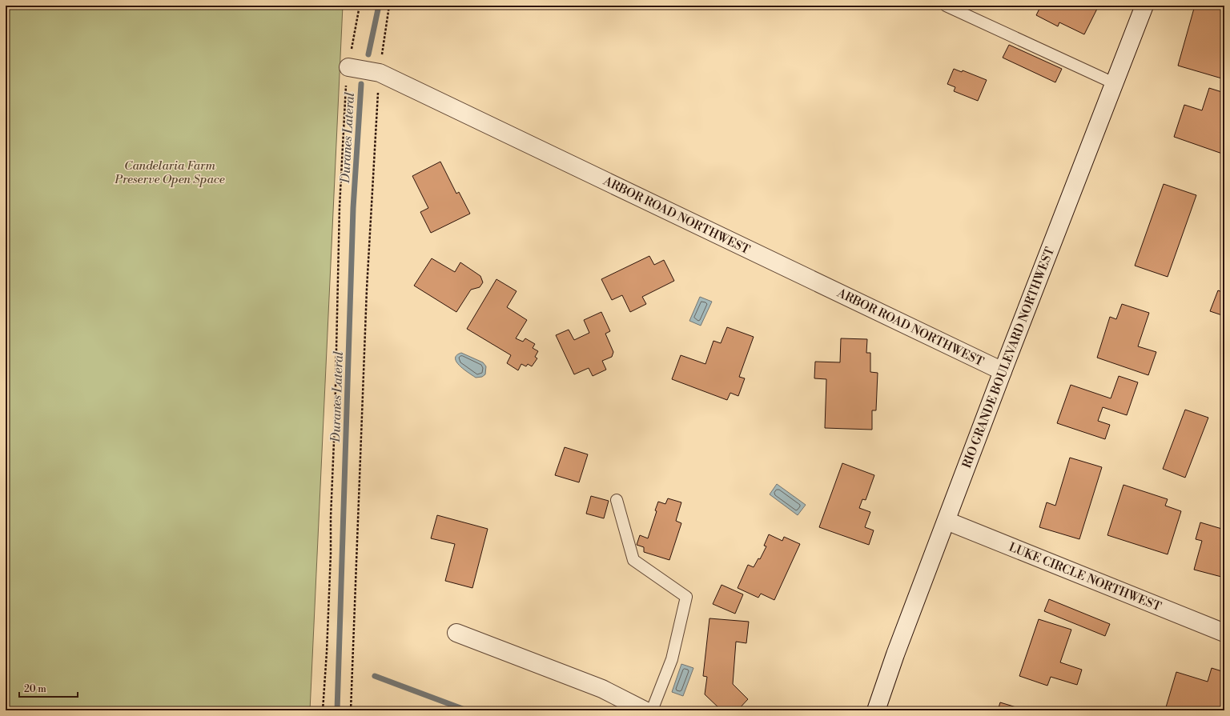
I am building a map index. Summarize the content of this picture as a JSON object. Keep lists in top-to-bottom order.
{
  "streets": {
    "street": ["ARBOR ROAD NORTHWEST", "RIO GRANDE BOULEVARD NORTHWEST", "LUKE CIRCLE NORTHWEST"]
  },
  "crossings": [
    ["ARBOR ROAD NORTHWEST", "RIO GRANDE BOULEVARD NORTHWEST"],
    ["RIO GRANDE BOULEVARD NORTHWEST", "LUKE CIRCLE NORTHWEST"]
  ],
  "water": ["Duranes Lateral"],
  "parks": ["Candelaria Farm Preserve Open Space"],
  "scale_bar": "20 m"
}
